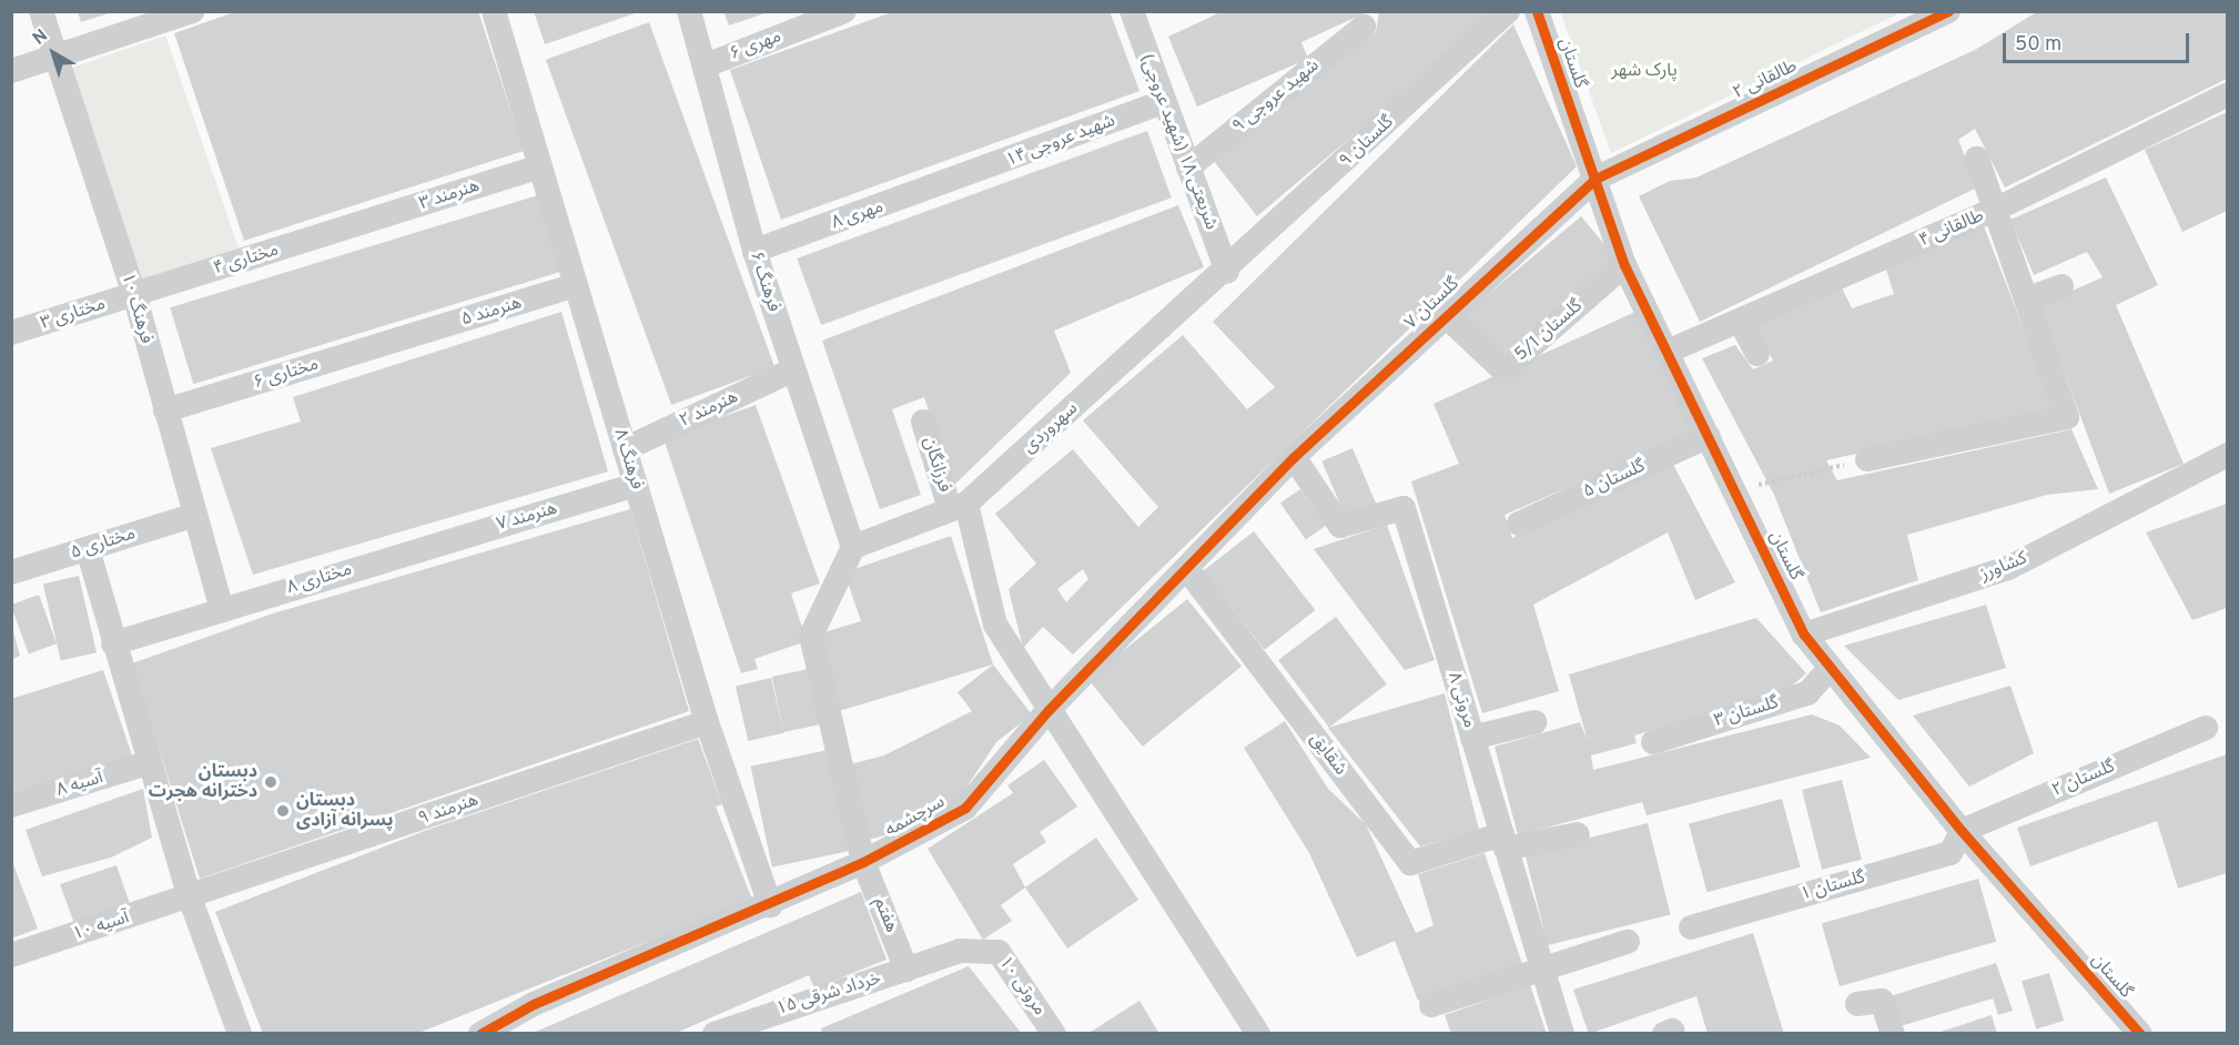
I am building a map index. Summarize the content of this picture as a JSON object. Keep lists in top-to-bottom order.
{
  "streets": {
    "street": [
      "مهری ۶",
      "گلستان",
      "طالقانی ۲",
      "شهید عروجی ۹",
      "شهید عروجی ۱۴",
      "شریعتی ۱۸ (شهید عروجی)",
      "گلستان ۹",
      "هنرمند ۳",
      "مهری ۸",
      "طالقانی ۴",
      "مختاری ۴",
      "فرهنگ ۶",
      "گلستان ۷",
      "فرهنگ ۱۰",
      "هنرمند ۵",
      "مختاری ۳",
      "گلستان 5/1",
      "مختاری ۶",
      "هنرمند ۲",
      "سهروردی",
      "فرهنگ ۸",
      "فرزانگان",
      "گلستان ۵",
      "هنرمند ۷",
      "مختاری ۵",
      "کشاورز",
      "مختاری ۸",
      "مروتی ۸",
      "گلستان ۳",
      "شقایق",
      "گلستان ۲",
      "آسیه ۸",
      "هنرمند ۹",
      "سرچشمه",
      "گلستان ۱",
      "هفتم",
      "آسیه ۱۰",
      "مروتی ۱۰",
      "۱۵ خرداد شرقی"
    ]
  },
  "crossings": [
    ["مهری ۶", "فرهنگ ۶"],
    ["گلستان", "طالقانی ۲"],
    ["گلستان", "طالقانی ۴"],
    ["گلستان", "گلستان ۷"],
    ["گلستان", "گلستان 5/1"],
    ["گلستان", "گلستان ۵"],
    ["گلستان", "کشاورز"],
    ["گلستان", "گلستان ۳"],
    ["گلستان", "گلستان ۲"],
    ["گلستان", "گلستان ۱"],
    ["طالقانی ۲", "گلستان ۷"],
    ["شهید عروجی ۹", "شریعتی ۱۸ (شهید عروجی)"],
    ["شهید عروجی ۱۴", "شریعتی ۱۸ (شهید عروجی)"],
    ["شهید عروجی ۱۴", "مهری ۸"],
    ["شریعتی ۱۸ (شهید عروجی)", "گلستان ۹"],
    ["شریعتی ۱۸ (شهید عروجی)", "سهروردی"],
    ["گلستان ۹", "سهروردی"],
    ["هنرمند ۳", "مختاری ۴"],
    ["هنرمند ۳", "فرهنگ ۸"],
    ["مهری ۸", "فرهنگ ۶"],
    ["مختاری ۴", "فرهنگ ۱۰"],
    ["مختاری ۴", "مختاری ۳"],
    ["فرهنگ ۶", "هنرمند ۲"],
    ["فرهنگ ۶", "سهروردی"],
    ["فرهنگ ۶", "هفتم"],
    ["گلستان ۷", "گلستان 5/1"],
    ["گلستان ۷", "مروتی ۸"],
    ["گلستان ۷", "سرچشمه"],
    ["فرهنگ ۱۰", "مختاری ۳"],
    ["فرهنگ ۱۰", "مختاری ۶"],
    ["فرهنگ ۱۰", "مختاری ۵"],
    ["فرهنگ ۱۰", "مختاری ۸"],
    ["هنرمند ۵", "مختاری ۶"],
    ["هنرمند ۵", "فرهنگ ۸"],
    ["هنرمند ۲", "فرهنگ ۸"],
    ["سهروردی", "فرزانگان"],
    ["سهروردی", "هفتم"],
    ["فرهنگ ۸", "هنرمند ۷"],
    ["فرهنگ ۸", "هنرمند ۹"],
    ["فرهنگ ۸", "سرچشمه"],
    ["فرزانگان", "سرچشمه"],
    ["هنرمند ۷", "مختاری ۸"],
    ["مروتی ۸", "شقایق"],
    ["مروتی ۸", "سرچشمه"],
    ["شقایق", "سرچشمه"],
    ["گلستان ۲", "گلستان ۱"],
    ["هنرمند ۹", "آسیه ۱۰"],
    ["سرچشمه", "هفتم"],
    ["هفتم", "مروتی ۱۰"],
    ["هفتم", "۱۵ خرداد شرقی"],
    ["مروتی ۱۰", "۱۵ خرداد شرقی"]
  ],
  "parks": ["پارک شهر"],
  "places": ["دبستان دخترانه هجرت", "دبستان پسرانه آزادی"],
  "scale_bar": "50 m",
  "north": "top left"
}
